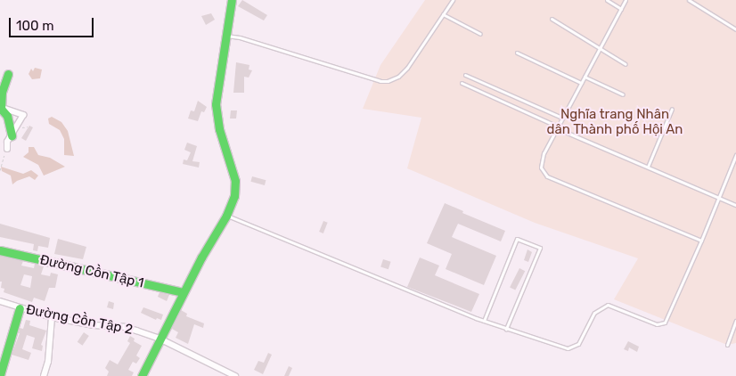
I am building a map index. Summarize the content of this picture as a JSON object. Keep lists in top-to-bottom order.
{
  "streets": {
    "street": ["Đường Cồn Tập 1", "Đường Cồn Tập 2"]
  },
  "parks": ["Nghĩa trang Nhân dân Thành phố Hội An"],
  "scale_bar": "100 m"
}
